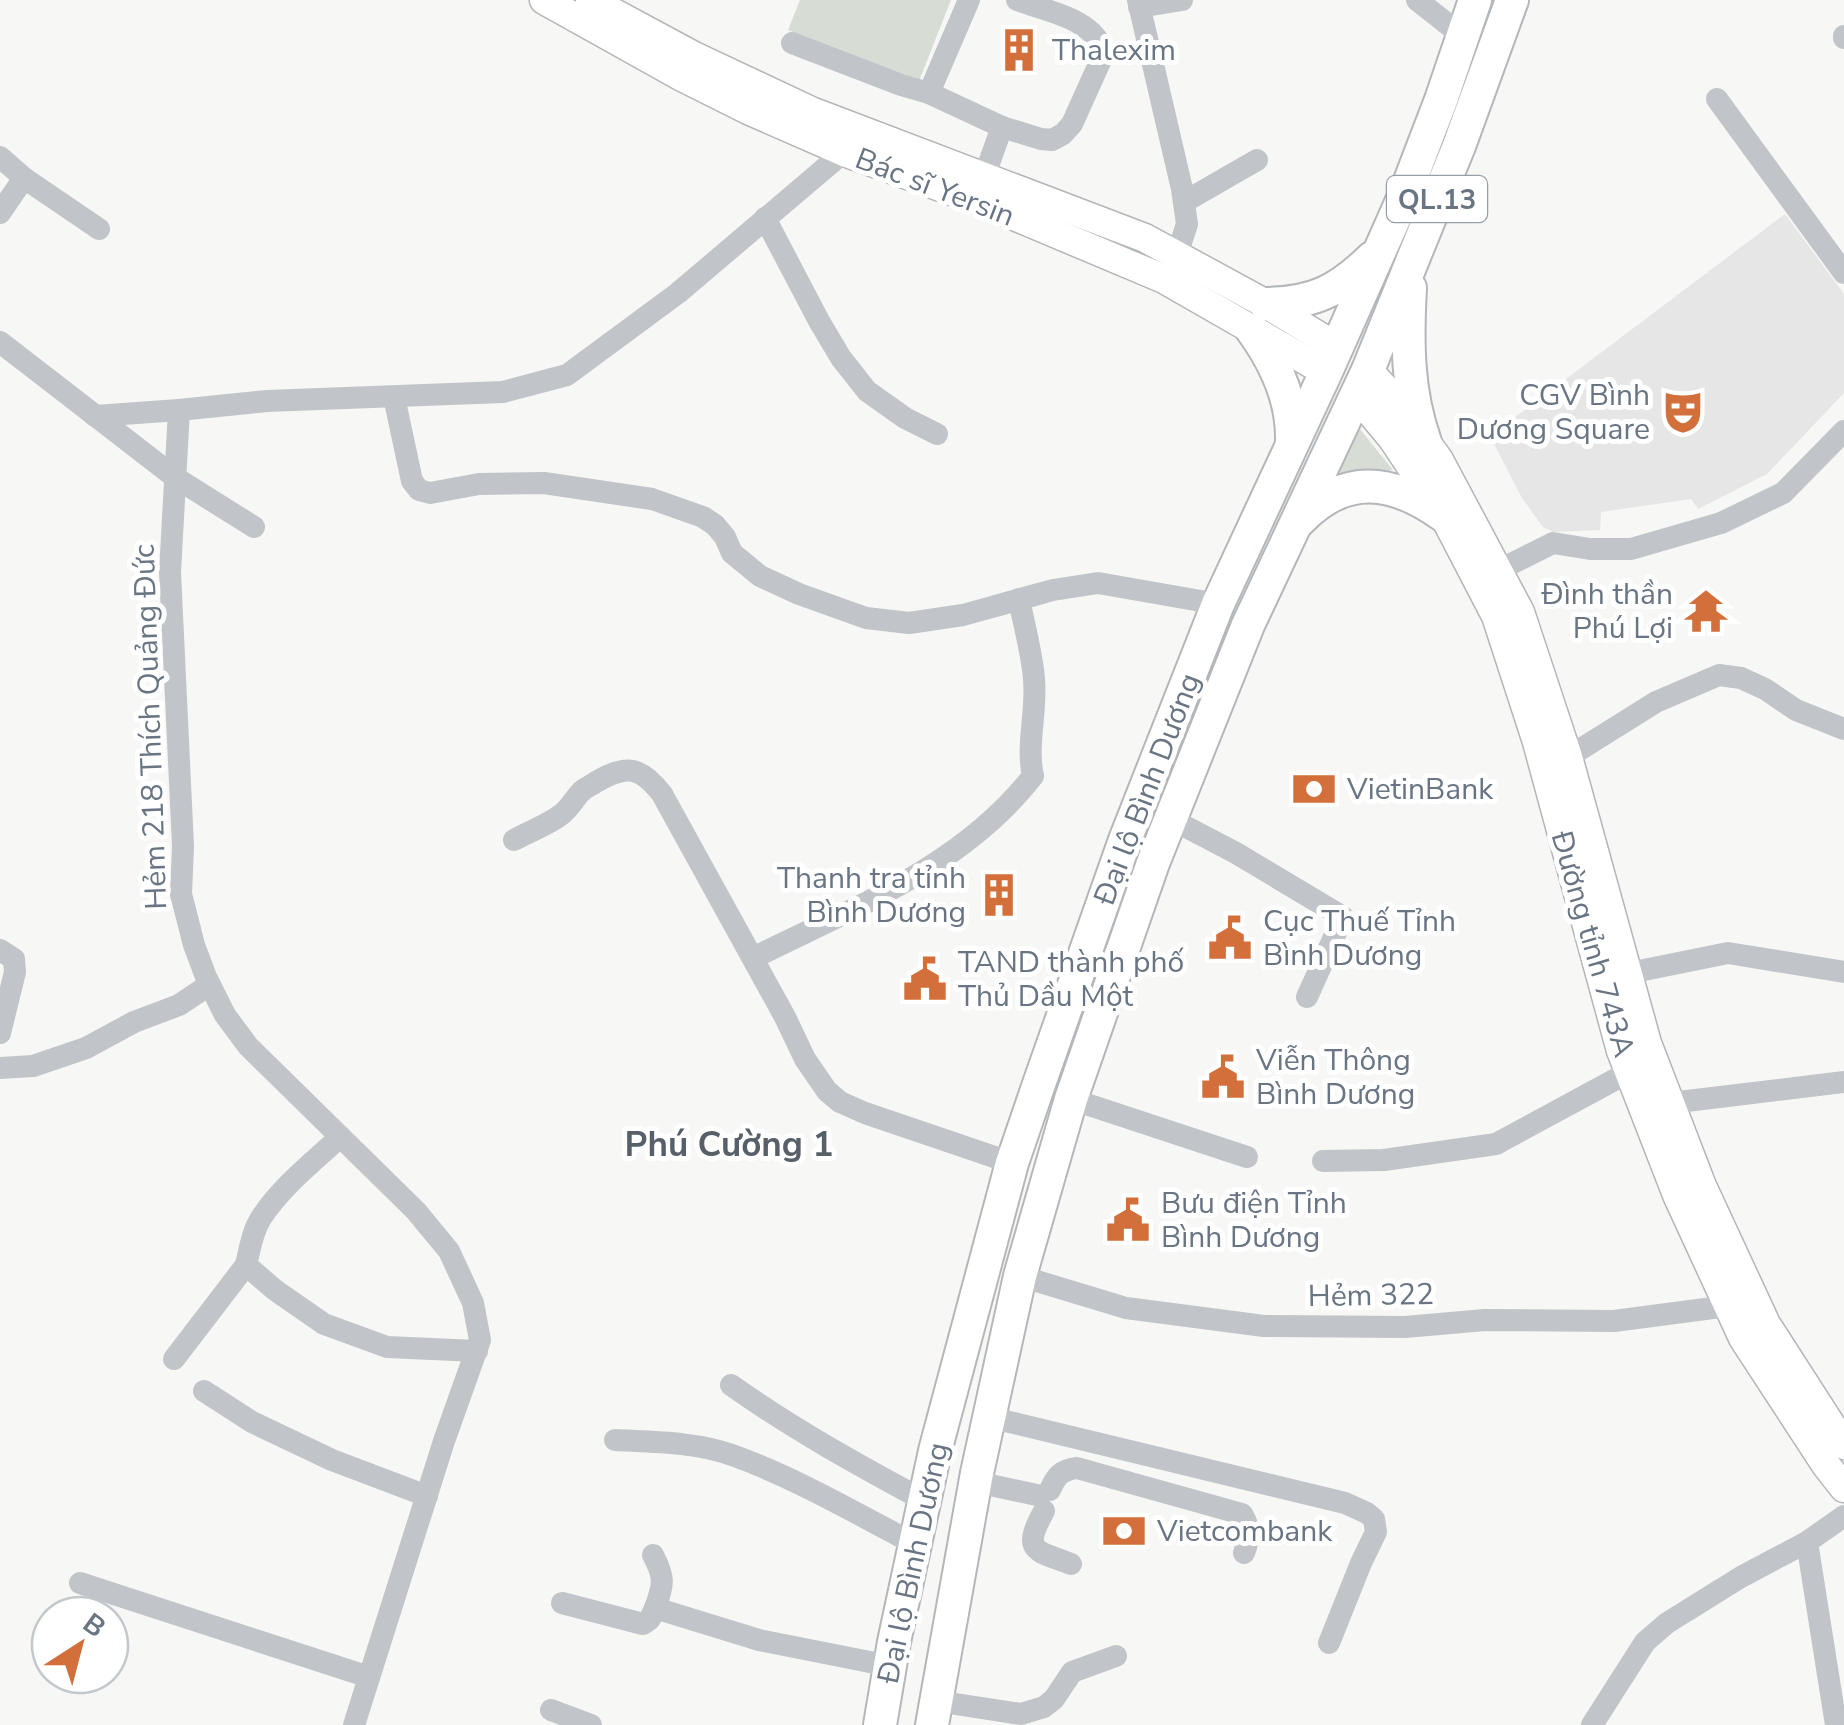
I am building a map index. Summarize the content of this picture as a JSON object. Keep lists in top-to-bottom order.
{
  "streets": {
    "highway": ["QL.13", "Đại lộ Bình Dương"],
    "main road": ["Bác sĩ Yersin", "Đường tỉnh 743A"],
    "street": ["Hẻm 218 Thích Quảng Đức", "Hẻm 322"]
  },
  "crossings": [
    ["Bác sĩ Yersin", "Đại lộ Bình Dương"],
    ["Đại lộ Bình Dương", "Đường tỉnh 743A"],
    ["Đại lộ Bình Dương", "Hẻm 322"],
    ["Đường tỉnh 743A", "Hẻm 322"]
  ],
  "districts": ["Phú Cường 1"],
  "places": {
    "building": ["Thalexim", "Thanh tra tỉnh Bình Dương"],
    "theatre": ["CGV Bình Dương Square"],
    "temple": ["Đình thần Phú Lợi"],
    "bank": ["VietinBank", "Vietcombank"],
    "public building": [
      "Cục Thuế Tỉnh Bình Dương",
      "TAND thành phố Thủ Dầu Một",
      "Viễn Thông Bình Dương",
      "Bưu điện Tỉnh Bình Dương"
    ]
  },
  "north": "top right"
}
